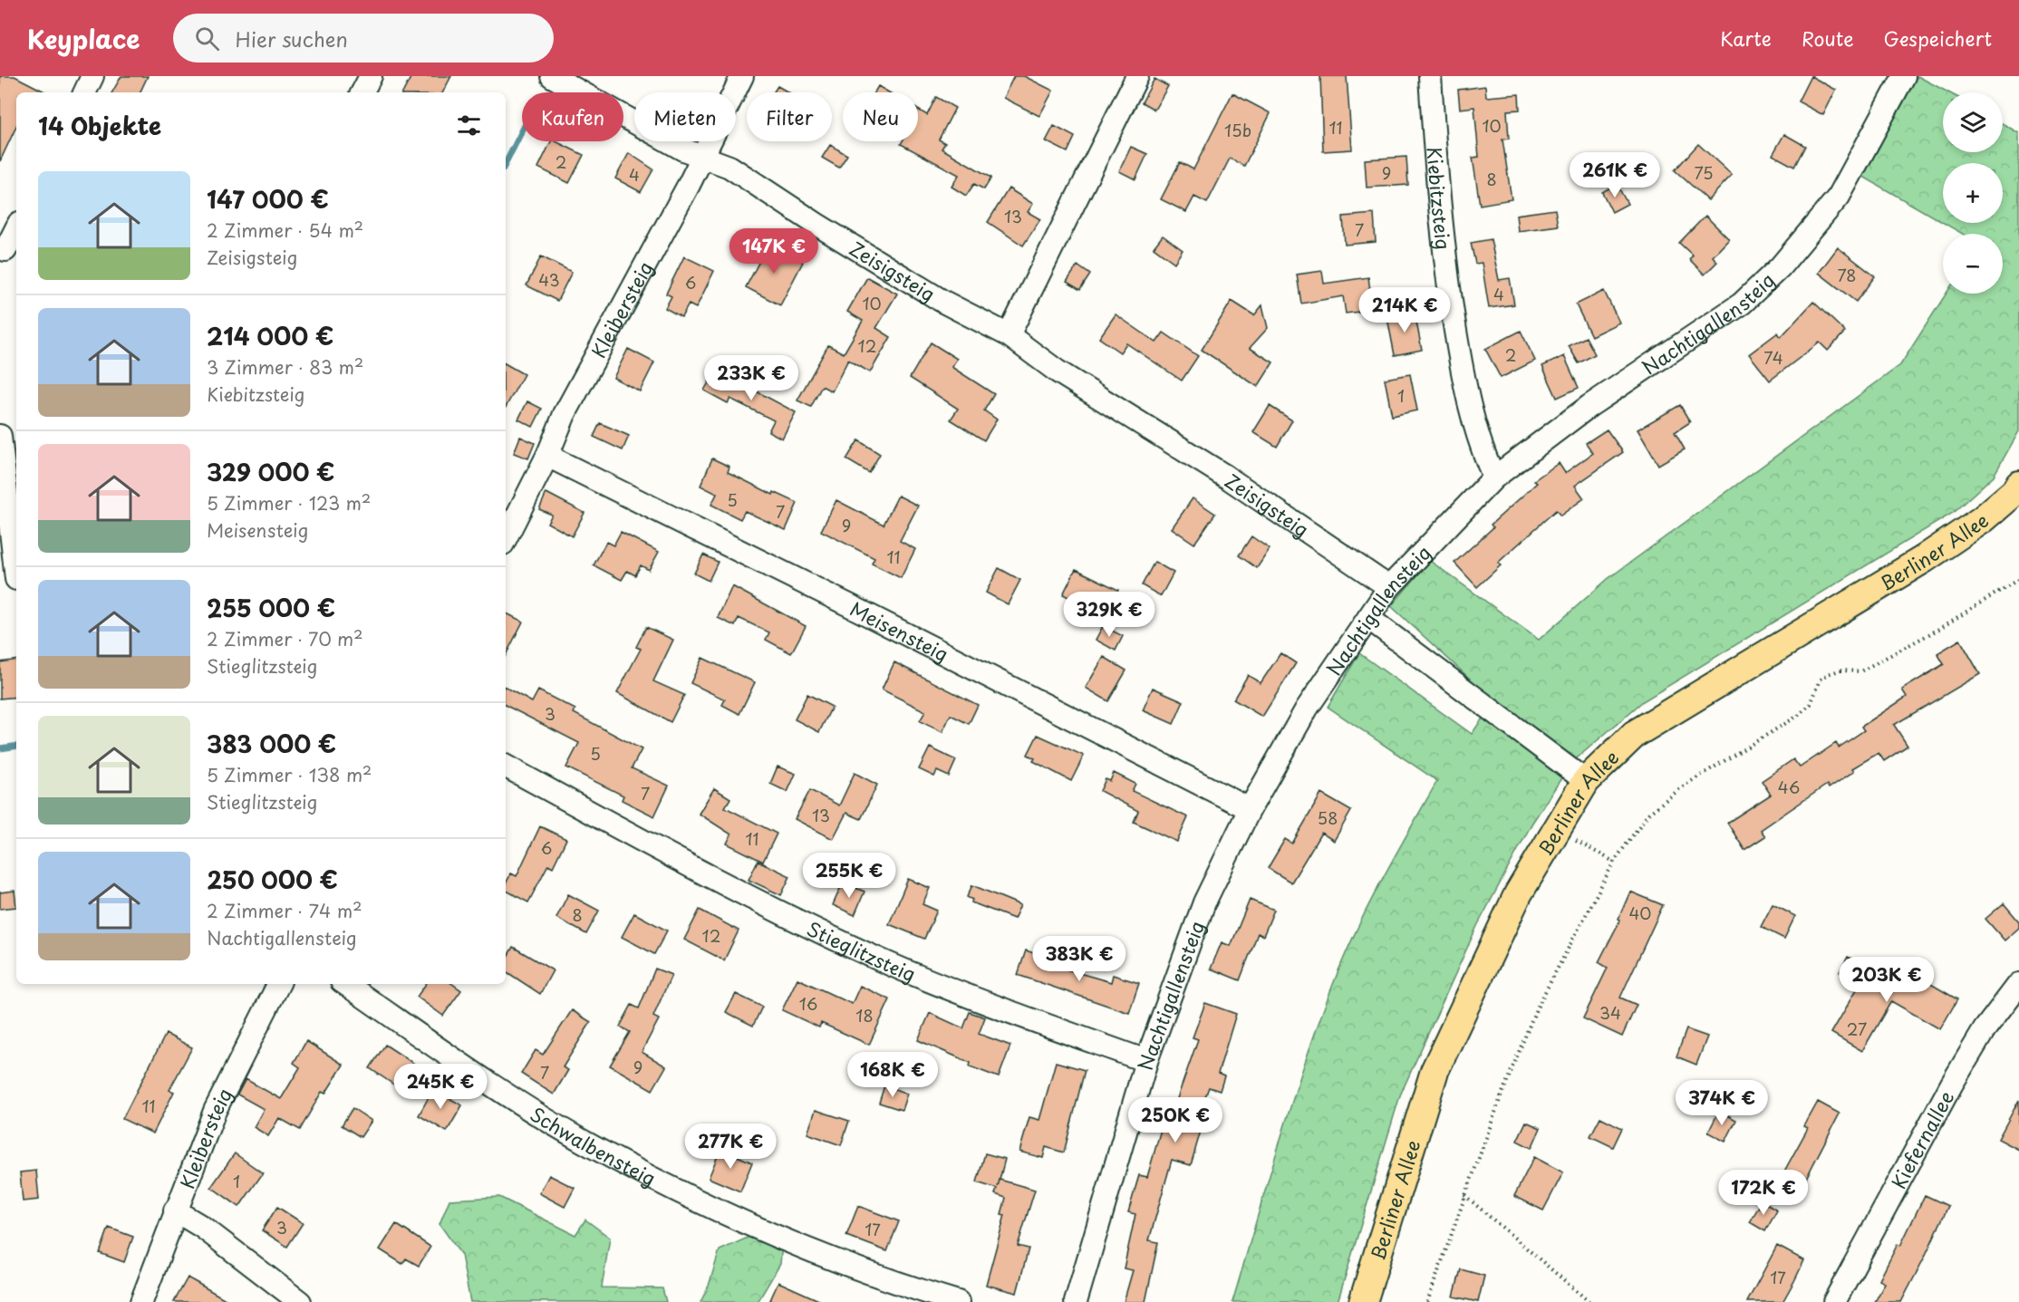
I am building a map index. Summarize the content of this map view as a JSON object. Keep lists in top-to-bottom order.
{
  "streets": {
    "main road": ["Berliner Allee"],
    "street": [
      "Kiebitzsteig",
      "Zeisigsteig",
      "Kleibersteig",
      "Nachtigallensteig",
      "Meisensteig",
      "Stieglitzsteig",
      "Kiefernallee",
      "Schwalbensteig"
    ]
  },
  "crossings": [
    ["Kiebitzsteig", "Nachtigallensteig"],
    ["Zeisigsteig", "Kleibersteig"],
    ["Zeisigsteig", "Nachtigallensteig"],
    ["Kleibersteig", "Meisensteig"],
    ["Nachtigallensteig", "Meisensteig"],
    ["Nachtigallensteig", "Stieglitzsteig"]
  ],
  "house_numbers": [
    "10",
    "11",
    "15b",
    "2",
    "9",
    "75",
    "4",
    "8",
    "13",
    "7",
    "78",
    "43",
    "6",
    "4",
    "10",
    "12",
    "2",
    "74",
    "1",
    "5",
    "7",
    "9",
    "11",
    "3",
    "5",
    "46",
    "7",
    "13",
    "58",
    "11",
    "6",
    "40",
    "8",
    "12",
    "16",
    "34",
    "18",
    "27",
    "9",
    "7",
    "11",
    "1",
    "3",
    "17",
    "17"
  ],
  "page": {
    "header": "Keyplace",
    "search": "Hier suchen",
    "nav": ["Karte", "Route", "Gespeichert"],
    "map_buttons": ["+", "−"],
    "chip": [
      "Kaufen",
      "Mieten",
      "Filter",
      "Neu"
    ],
    "heading": "14 Objekte",
    "price": [
      "261K €",
      "147K €",
      "214K €",
      "233K €",
      "329K €",
      "255K €",
      "383K €",
      "203K €",
      "168K €",
      "245K €",
      "374K €",
      "250K €",
      "277K €",
      "172K €"
    ],
    "list": [
      {
        "name": "147 000 €",
        "note": "2 Zimmer · 54 m² · Zeisigsteig"
      },
      {
        "name": "214 000 €",
        "note": "3 Zimmer · 83 m² · Kiebitzsteig"
      },
      {
        "name": "329 000 €",
        "note": "5 Zimmer · 123 m² · Meisensteig"
      },
      {
        "name": "255 000 €",
        "note": "2 Zimmer · 70 m² · Stieglitzsteig"
      },
      {
        "name": "383 000 €",
        "note": "5 Zimmer · 138 m² · Stieglitzsteig"
      },
      {
        "name": "250 000 €",
        "note": "2 Zimmer · 74 m² · Nachtigallensteig"
      }
    ]
  }
}
